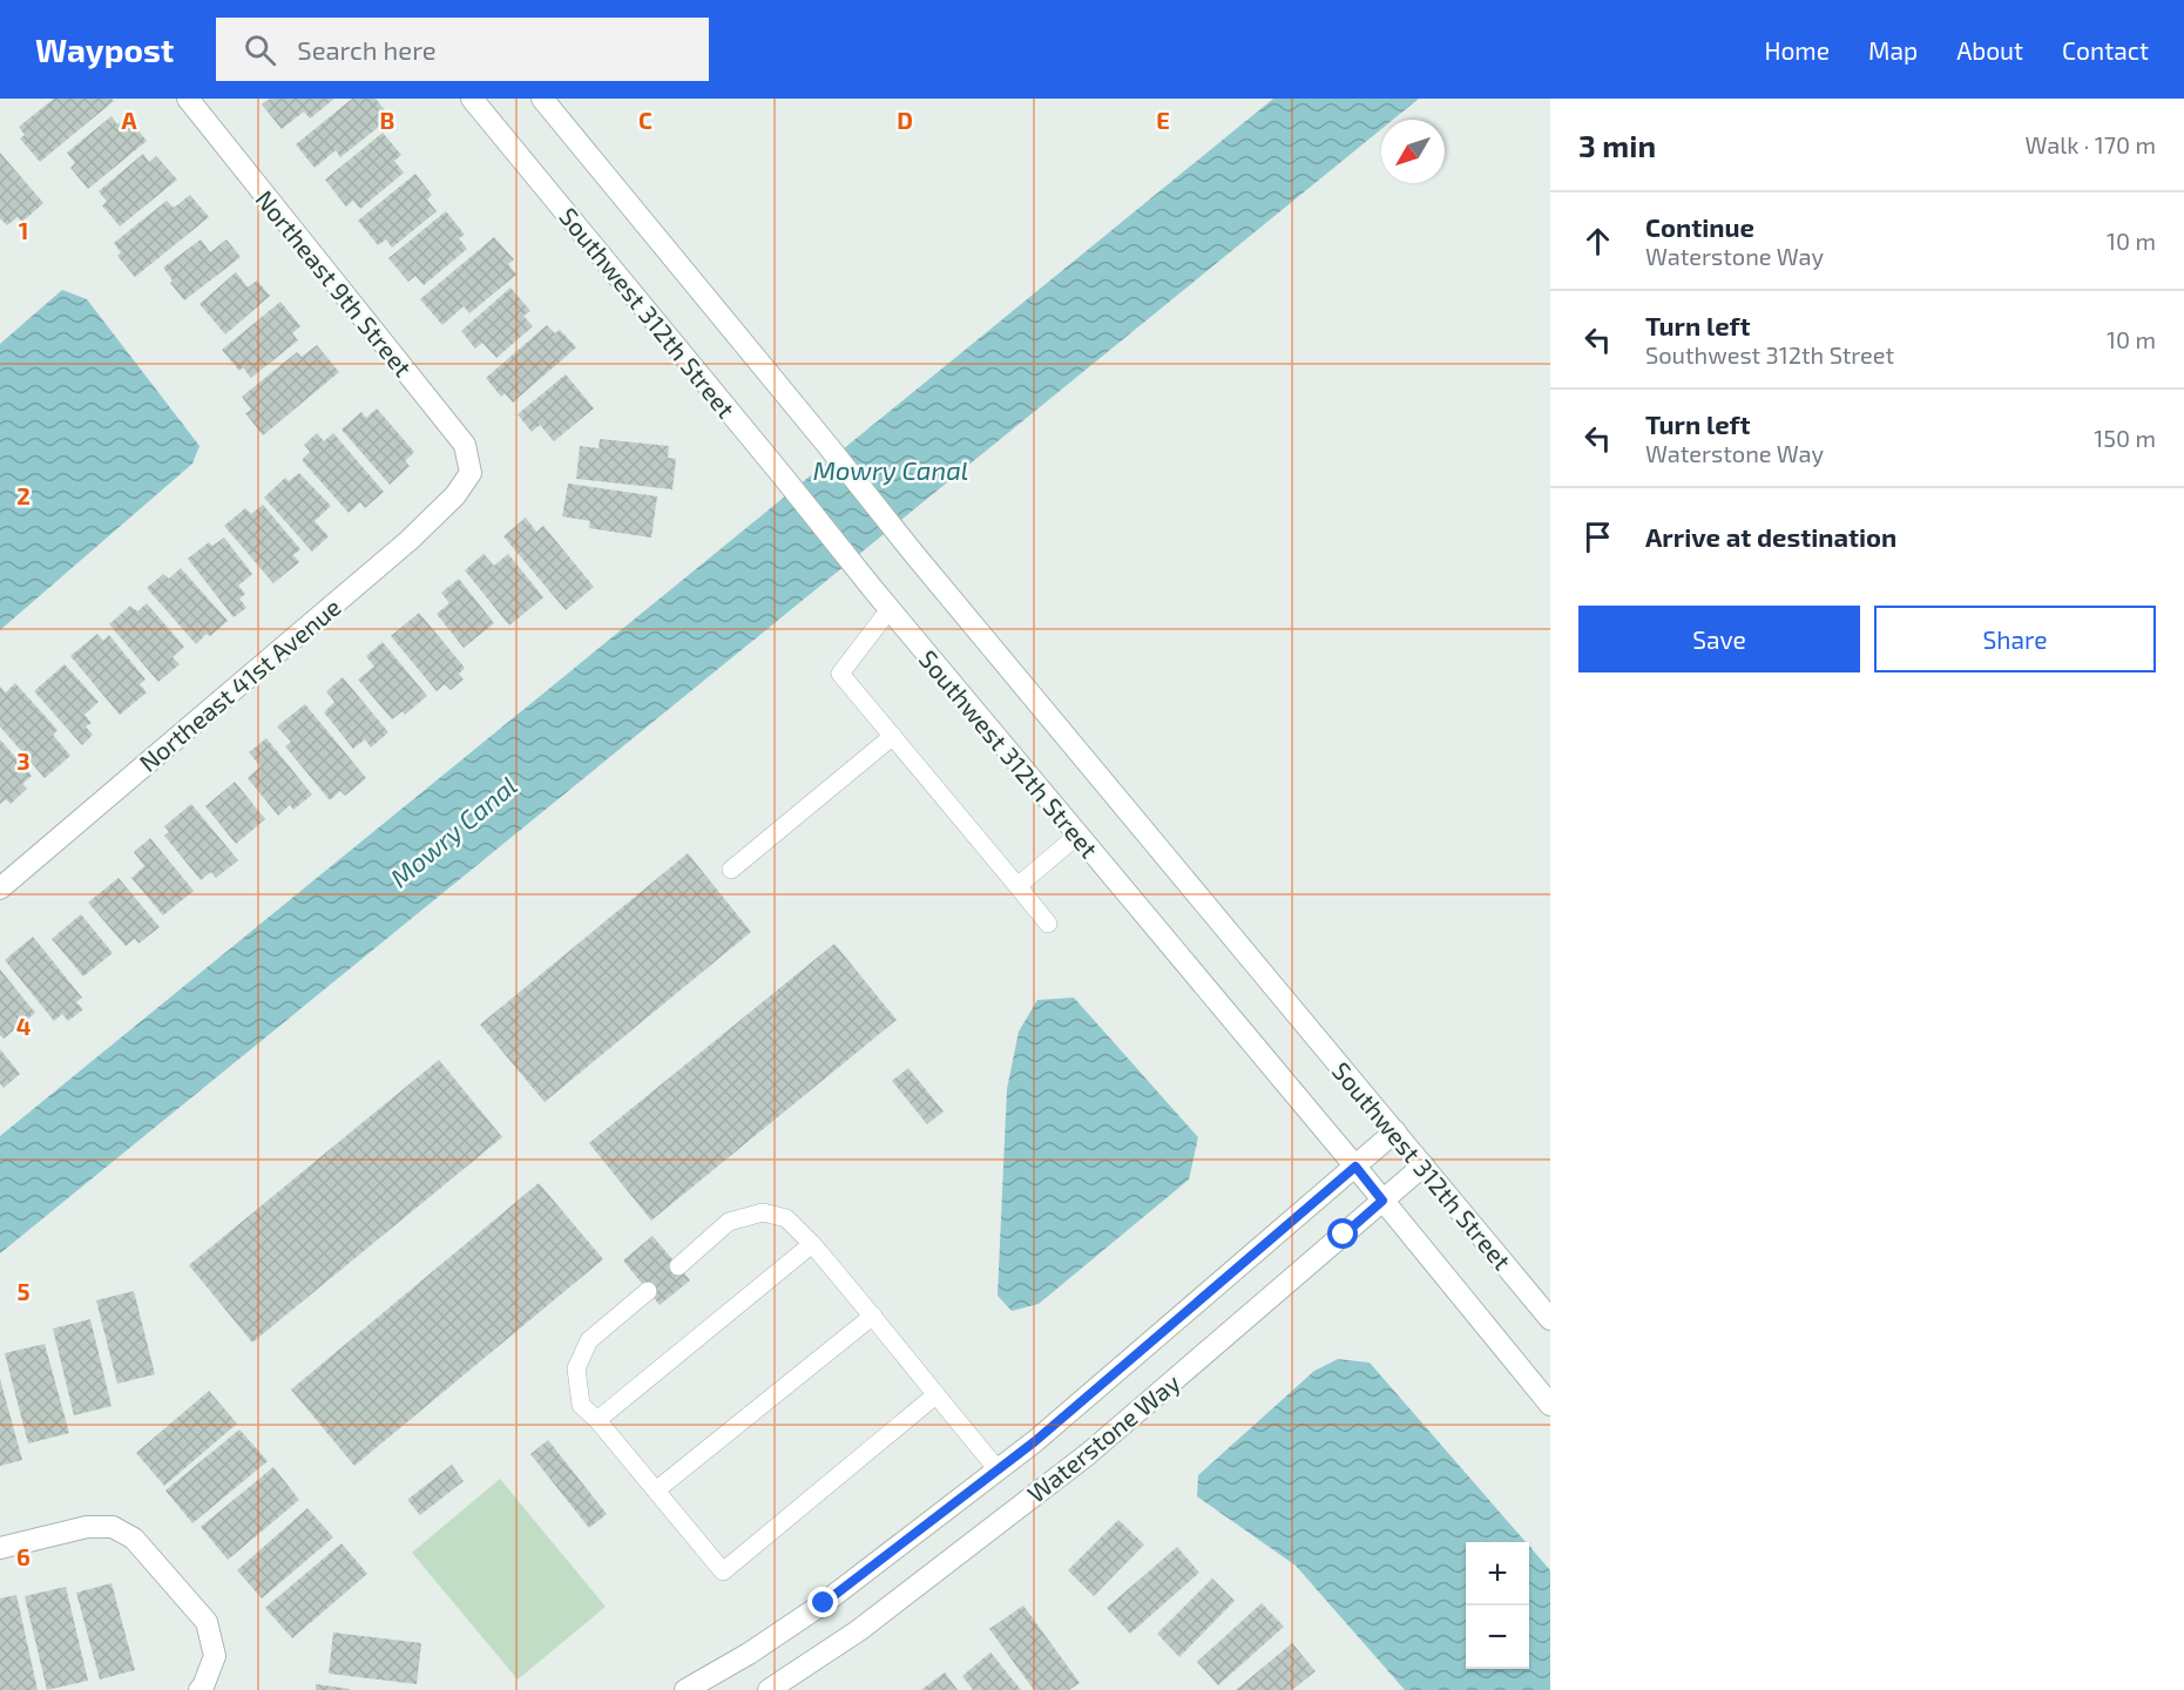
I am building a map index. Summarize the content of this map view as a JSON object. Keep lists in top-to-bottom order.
{
  "streets": {
    "main road": [
      "Northeast 9th Street",
      "Southwest 312th Street",
      "Northeast 41st Avenue",
      "Waterstone Way"
    ]
  },
  "crossings": [
    ["Northeast 9th Street", "Northeast 41st Avenue"],
    ["Southwest 312th Street", "Waterstone Way"]
  ],
  "water": ["Mowry Canal"],
  "north": "bottom left",
  "page": {
    "header": "Waypost",
    "search": "Search here",
    "nav": [
      "Home",
      "Map",
      "About",
      "Contact"
    ],
    "heading": ["3 min", "Walk · 170 m"],
    "list": [
      ["Continue", "Waterstone Way", "10 m"],
      ["Turn left", "Southwest 312th Street", "10 m"],
      ["Turn left", "Waterstone Way", "150 m"],
      "Arrive at destination"
    ],
    "buttons": ["Save", "Share"],
    "map_buttons": ["+", "−"]
  },
  "grid": {
    "columns": [
      "A",
      "B",
      "C",
      "D",
      "E"
    ],
    "rows": [
      "1",
      "2",
      "3",
      "4",
      "5",
      "6"
    ]
  }
}
